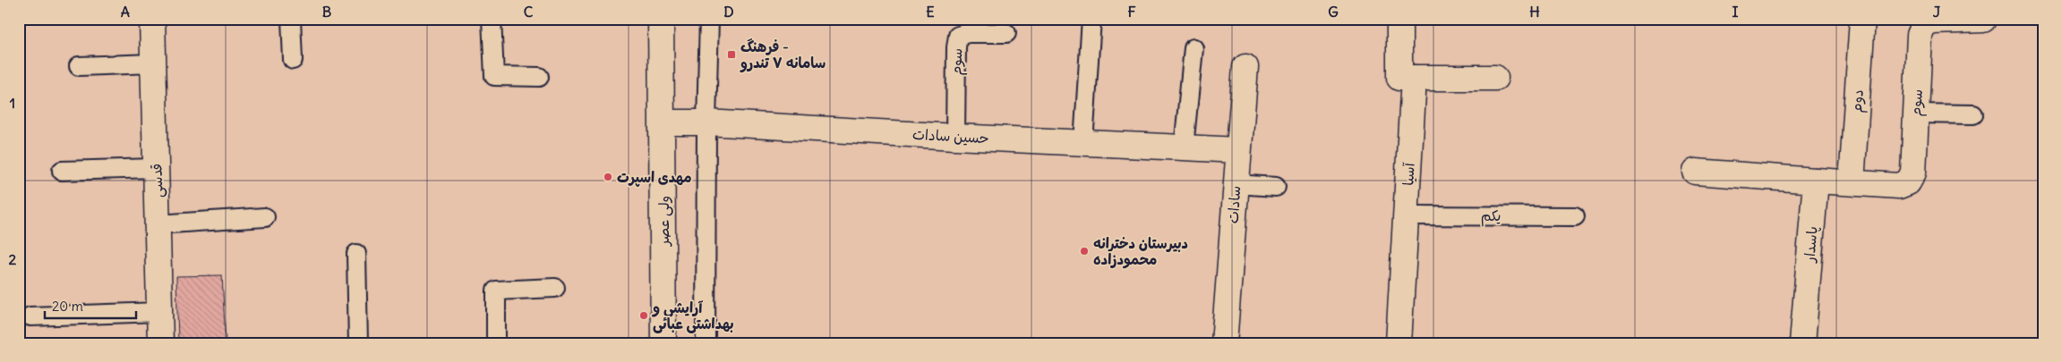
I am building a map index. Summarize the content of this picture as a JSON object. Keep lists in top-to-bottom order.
{
  "streets": {
    "street": [
      "سوم",
      "دوم",
      "حسین سادات",
      "آسیا",
      "قدسی",
      "سادات",
      "ولی عصر",
      "پاسدار"
    ],
    "lane": ["یکم"]
  },
  "crossings": [
    ["سوم", "دوم"],
    ["سوم", "حسین سادات"],
    ["حسین سادات", "سادات"],
    ["حسین سادات", "ولی عصر"],
    ["آسیا", "یکم"]
  ],
  "places": {
    "transit": ["فرهنگ - سامانه ۷ تندرو"],
    "other": ["مهدی اسپرت", "دبیرستان دخترانه محمودزاده", "آرایشی و بهداشتی عبائی"]
  },
  "scale_bar": "20 m",
  "grid": {
    "columns": [
      "A",
      "B",
      "C",
      "D",
      "E",
      "F",
      "G",
      "H",
      "I",
      "J"
    ],
    "rows": ["1", "2"]
  }
}
